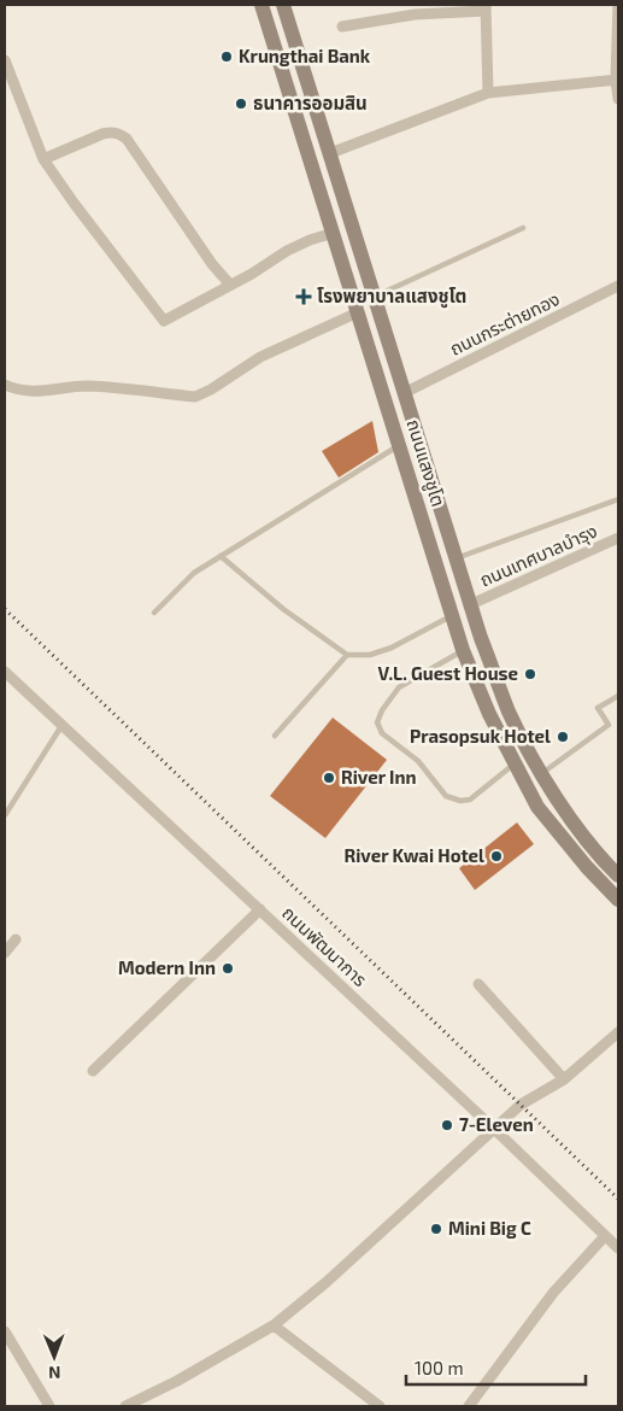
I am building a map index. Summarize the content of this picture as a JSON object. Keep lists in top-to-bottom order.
{
  "streets": {
    "main road": ["ถนนแสงชูโต"],
    "street": ["ถนนกระต่ายทอง", "ถนนเทศบาลบำรุง", "ถนนพัฒนาการ"]
  },
  "crossings": [
    ["ถนนกระต่ายทอง", "ถนนแสงชูโต"],
    ["ถนนแสงชูโต", "ถนนเทศบาลบำรุง"]
  ],
  "places": {
    "other": [
      "Krungthai Bank",
      "ธนาคารออมสิน",
      "V.L. Guest House",
      "Prasopsuk Hotel",
      "River Inn",
      "River Kwai Hotel",
      "Modern Inn",
      "7-Eleven",
      "Mini Big C"
    ],
    "health": ["โรงพยาบาลแสงชูโต"]
  },
  "scale_bar": "100 m",
  "north": "bottom"
}
